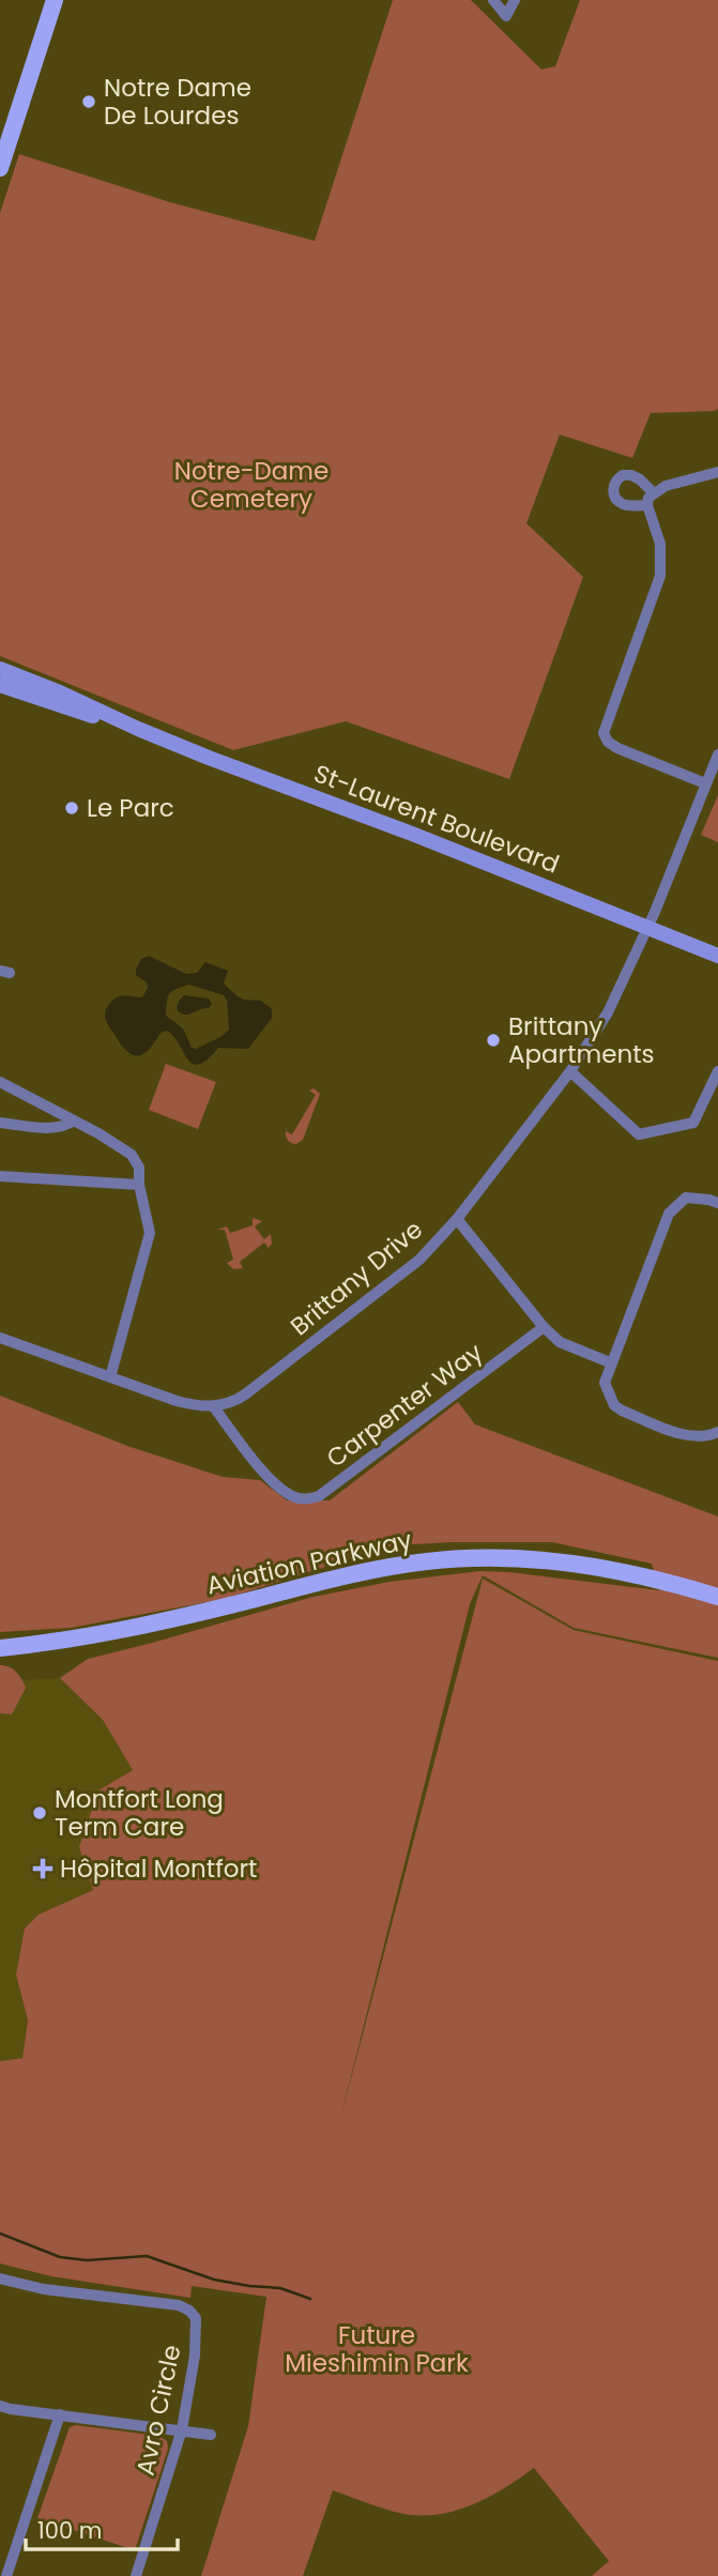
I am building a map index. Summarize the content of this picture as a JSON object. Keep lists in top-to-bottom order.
{
  "streets": {
    "main road": ["St-Laurent Boulevard", "Aviation Parkway"],
    "street": ["Brittany Drive", "Carpenter Way", "Avro Circle"]
  },
  "crossings": [
    ["St-Laurent Boulevard", "Brittany Drive"],
    ["Brittany Drive", "Carpenter Way"]
  ],
  "parks": ["Notre-Dame Cemetery", "Future Mieshimin Park"],
  "places": {
    "other": [
      "Notre Dame De Lourdes",
      "Le Parc",
      "Brittany Apartments",
      "Montfort Long Term Care"
    ],
    "health": ["Hôpital Montfort"]
  },
  "scale_bar": "100 m"
}
